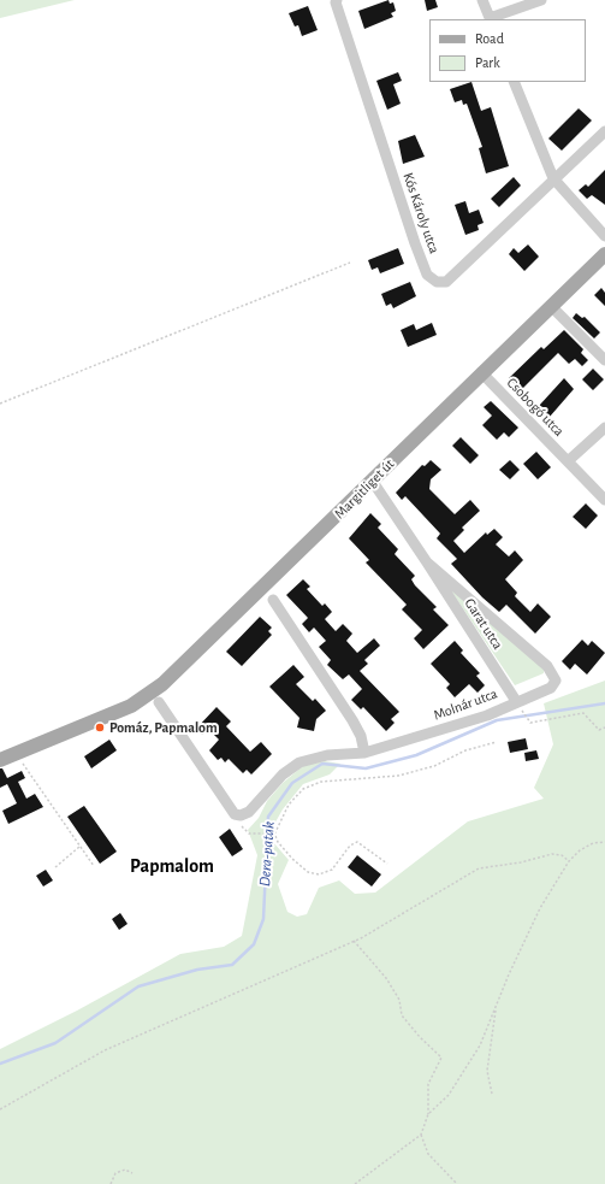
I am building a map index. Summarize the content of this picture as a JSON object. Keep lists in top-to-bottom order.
{
  "streets": {
    "main road": ["Margitliget út"],
    "street": [
      "Kós Károly utca",
      "Csobogó utca",
      "Garat utca",
      "Molnár utca"
    ]
  },
  "crossings": [
    ["Csobogó utca", "Margitliget út"],
    ["Margitliget út", "Garat utca"],
    ["Garat utca", "Molnár utca"]
  ],
  "districts": ["Papmalom"],
  "water": ["Dera-patak"],
  "places": ["Pomáz, Papmalom"],
  "legend": ["Road", "Park"]
}
